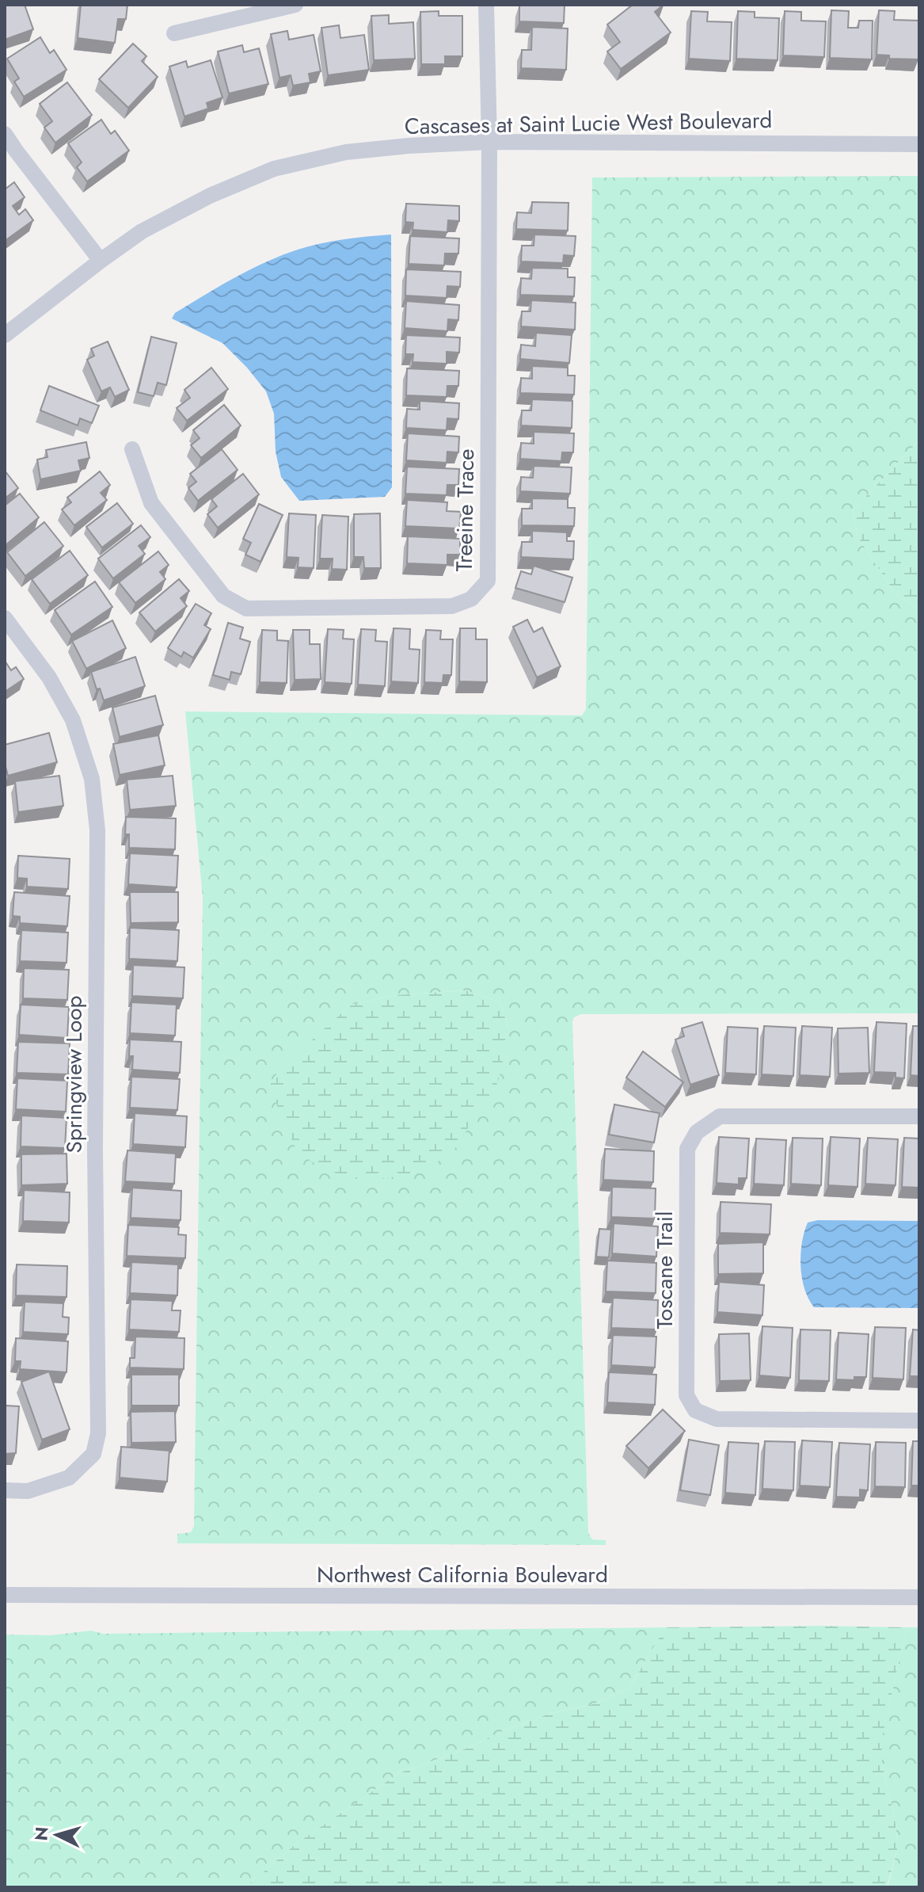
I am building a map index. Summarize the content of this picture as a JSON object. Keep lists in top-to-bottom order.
{
  "streets": {
    "street": [
      "Cascases at Saint Lucie West Boulevard",
      "Treeine Trace",
      "Springview Loop",
      "Toscane Trail",
      "Northwest California Boulevard"
    ]
  },
  "crossings": [
    ["Cascases at Saint Lucie West Boulevard", "Treeine Trace"]
  ],
  "north": "left"
}
